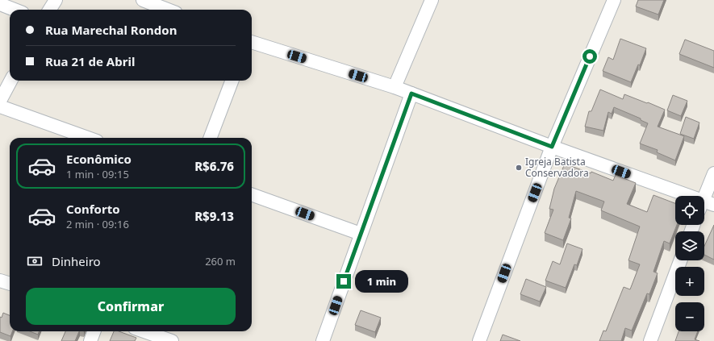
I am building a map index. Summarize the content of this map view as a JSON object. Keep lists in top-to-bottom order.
{
  "places": ["Igreja Batista Conservadora"],
  "page": {
    "banner": ["Rua Marechal Rondon", "Rua 21 de Abril"],
    "list": [
      {
        "name": "Econômico",
        "note": "1 min · 09:15",
        "value": "R$6.76"
      },
      {
        "name": "Conforto",
        "note": "2 min · 09:16",
        "value": "R$9.13"
      }
    ],
    "map_buttons": ["+", "−"],
    "pay": ["Dinheiro", "260 m"],
    "bubble": "1 min",
    "buttons": "Confirmar"
  }
}
